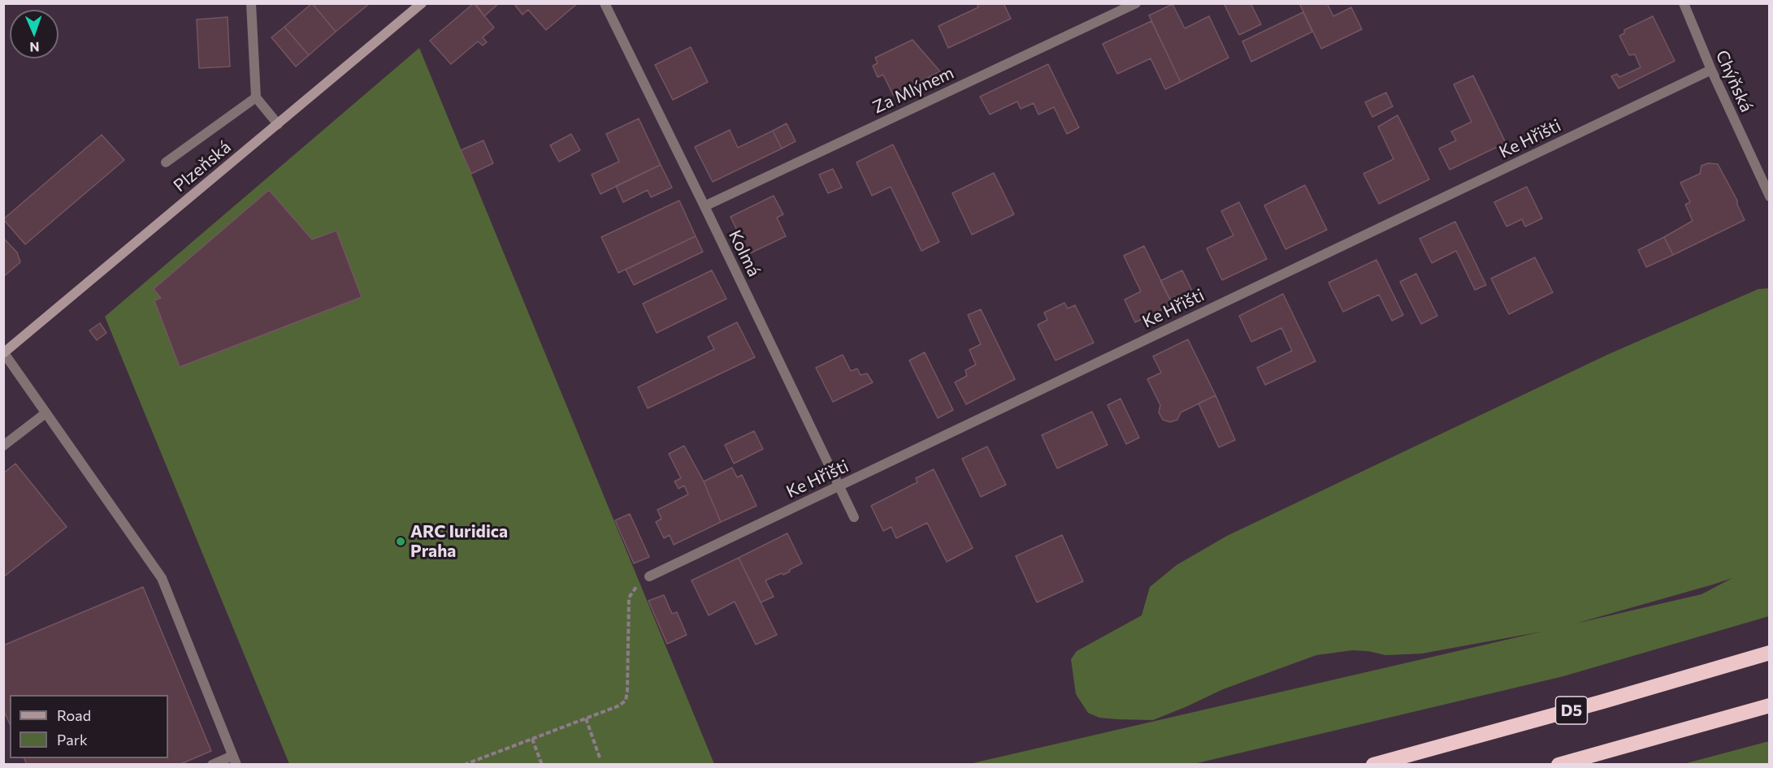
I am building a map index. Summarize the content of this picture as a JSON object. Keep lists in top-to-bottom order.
{
  "streets": {
    "highway": ["D5"],
    "main road": ["Plzeňská"],
    "street": [
      "Chýňská",
      "Za Mlýnem",
      "Ke Hřišti",
      "Kolmá"
    ]
  },
  "crossings": [
    ["Chýňská", "Ke Hřišti"],
    ["Za Mlýnem", "Kolmá"],
    ["Ke Hřišti", "Kolmá"]
  ],
  "places": ["ARC Iuridica Praha"],
  "legend": ["Road", "Park"],
  "north": "bottom"
}
